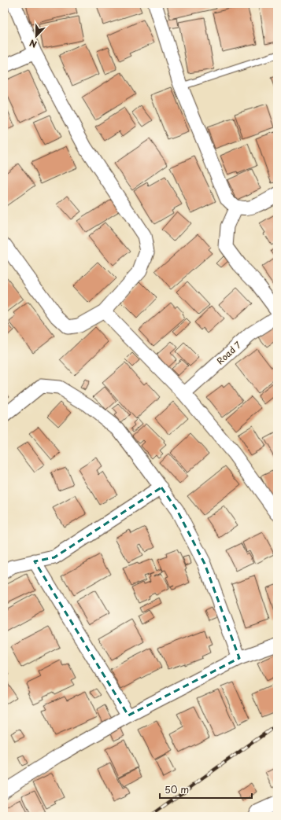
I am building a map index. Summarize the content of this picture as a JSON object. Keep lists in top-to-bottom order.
{
  "streets": {
    "street": ["Road 7"]
  },
  "scale_bar": "50 m",
  "north": "bottom"
}
